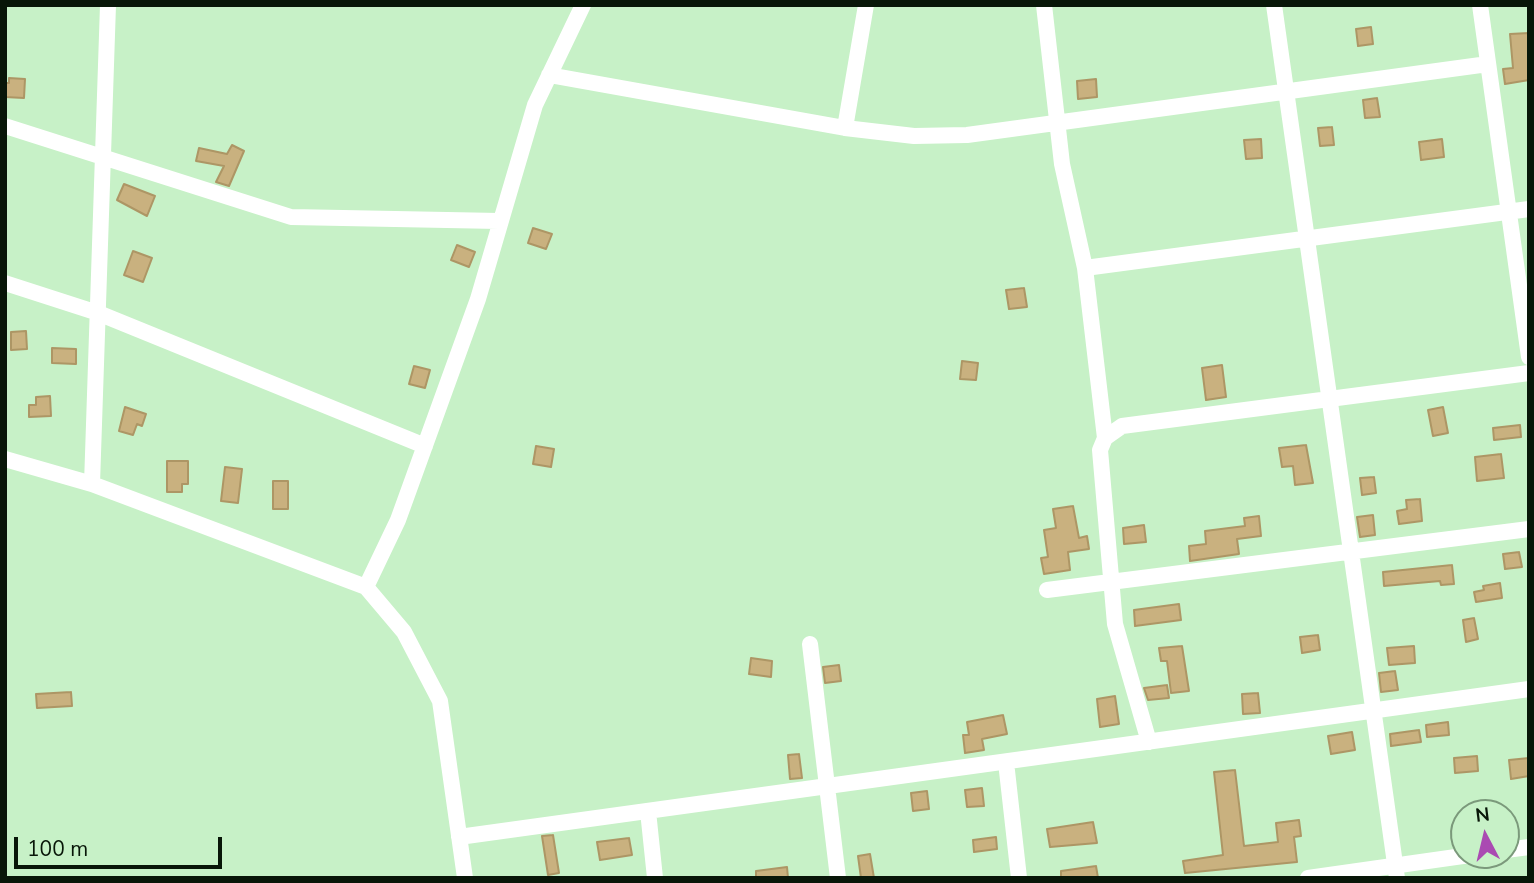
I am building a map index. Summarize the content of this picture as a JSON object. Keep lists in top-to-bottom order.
{
  "scale_bar": "100 m",
  "north": "top"
}
